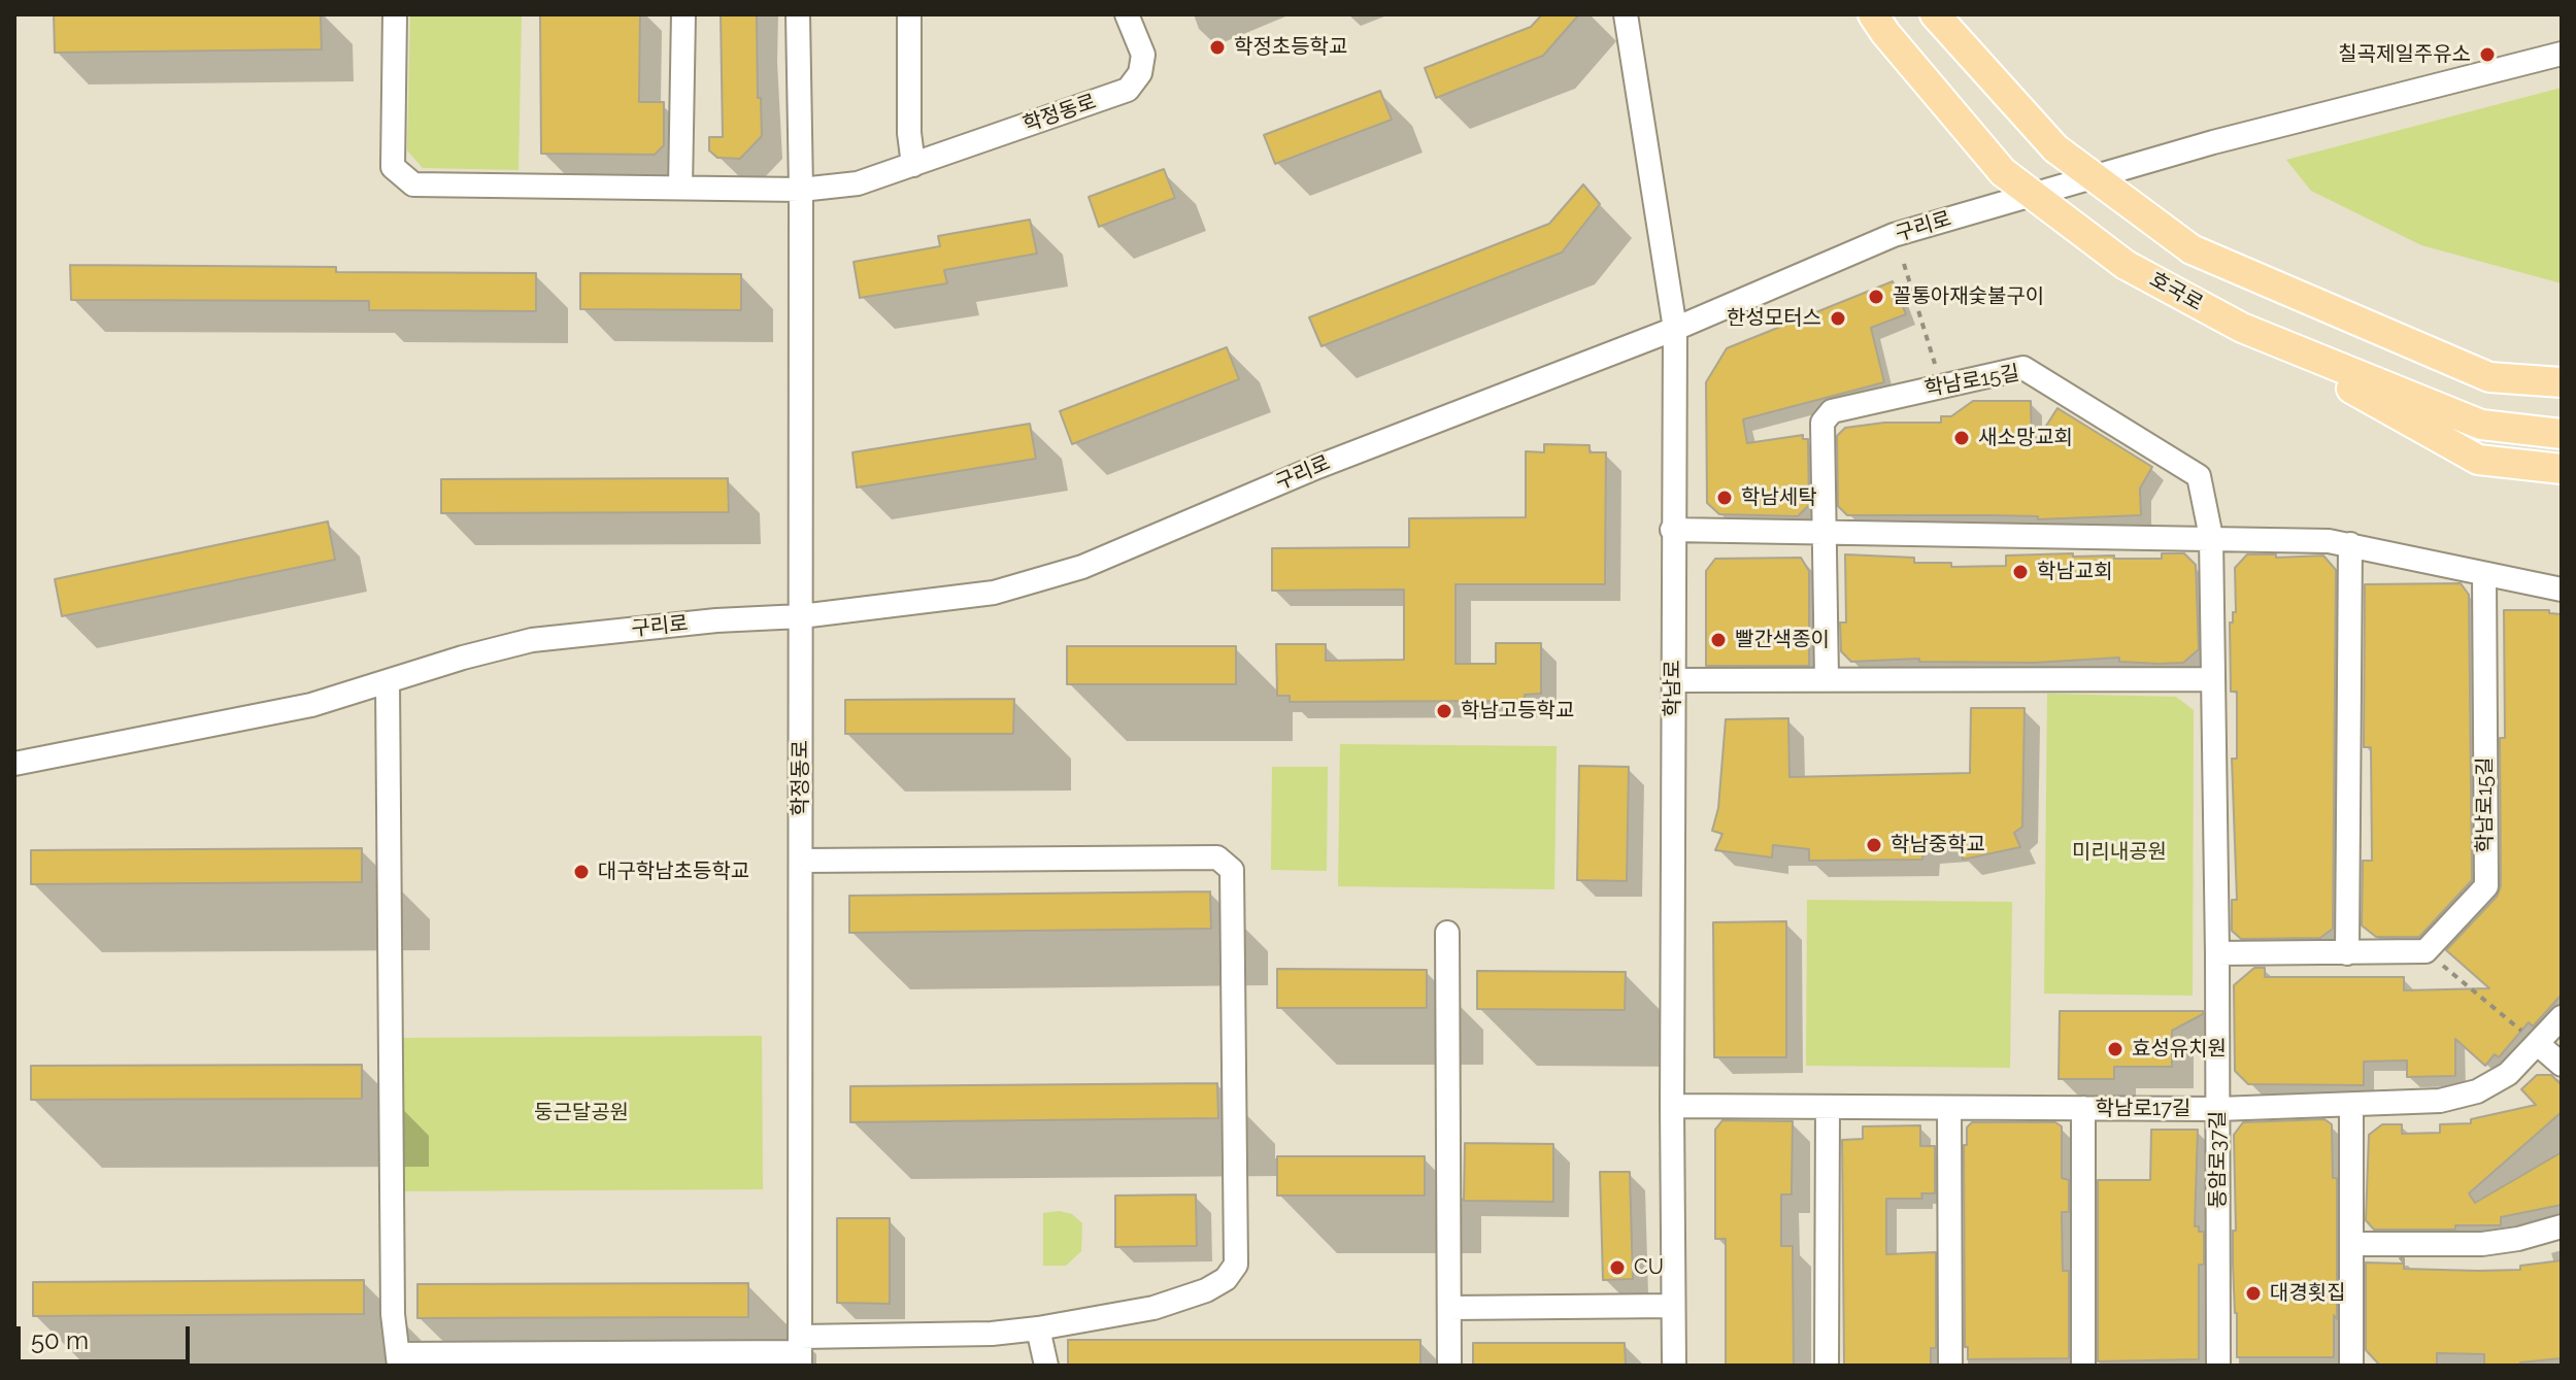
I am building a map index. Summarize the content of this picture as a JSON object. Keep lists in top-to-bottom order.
{
  "streets": {
    "main road": ["호국로"],
    "street": [
      "학정동로",
      "구리로",
      "학남로15길",
      "학남로",
      "학남로17길",
      "동암로37길"
    ]
  },
  "crossings": [
    ["학정동로", "구리로"],
    ["구리로", "학남로"],
    ["학남로15길", "동암로37길"],
    ["학남로", "학남로17길"],
    ["학남로17길", "동암로37길"]
  ],
  "parks": ["미리내공원", "둥근달공원"],
  "places": [
    "학정초등학교",
    "칠곡제일주유소",
    "꼴통아재숯불구이",
    "한성모터스",
    "새소망교회",
    "학남세탁",
    "학남교회",
    "빨간색종이",
    "학남고등학교",
    "학남중학교",
    "대구학남초등학교",
    "효성유치원",
    "CU",
    "대경횟집"
  ],
  "scale_bar": "50 m"
}
